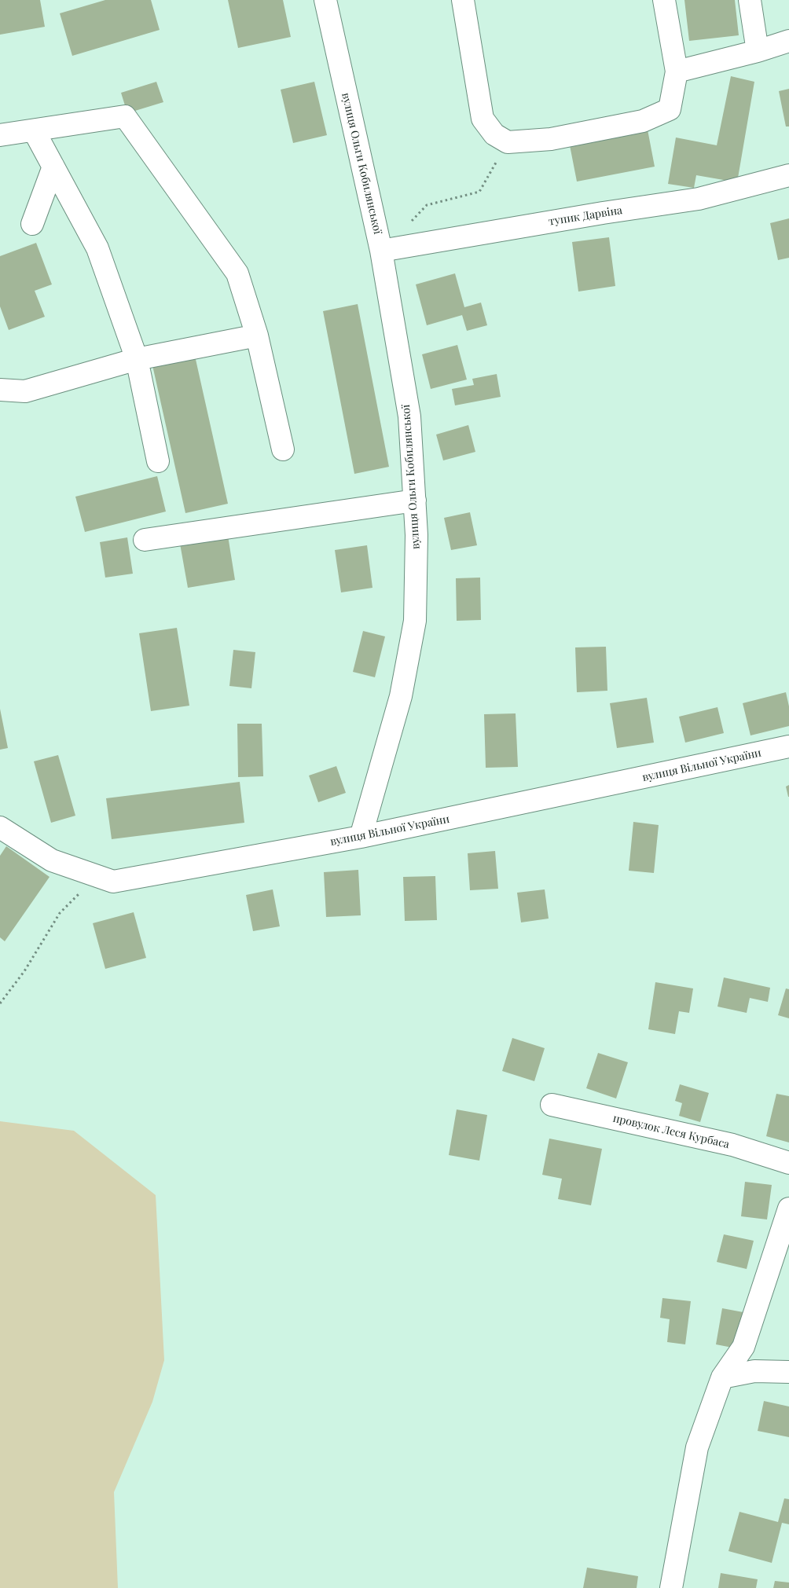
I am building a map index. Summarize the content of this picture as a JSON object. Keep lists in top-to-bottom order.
{
  "streets": {
    "street": [
      "вулиця Ольги Кобилянської",
      "тупик Дарвіна",
      "вулиця Вільної України",
      "провулок Леся Курбаса"
    ]
  },
  "crossings": [
    ["вулиця Ольги Кобилянської", "тупик Дарвіна"],
    ["вулиця Ольги Кобилянської", "вулиця Вільної України"]
  ]
}
